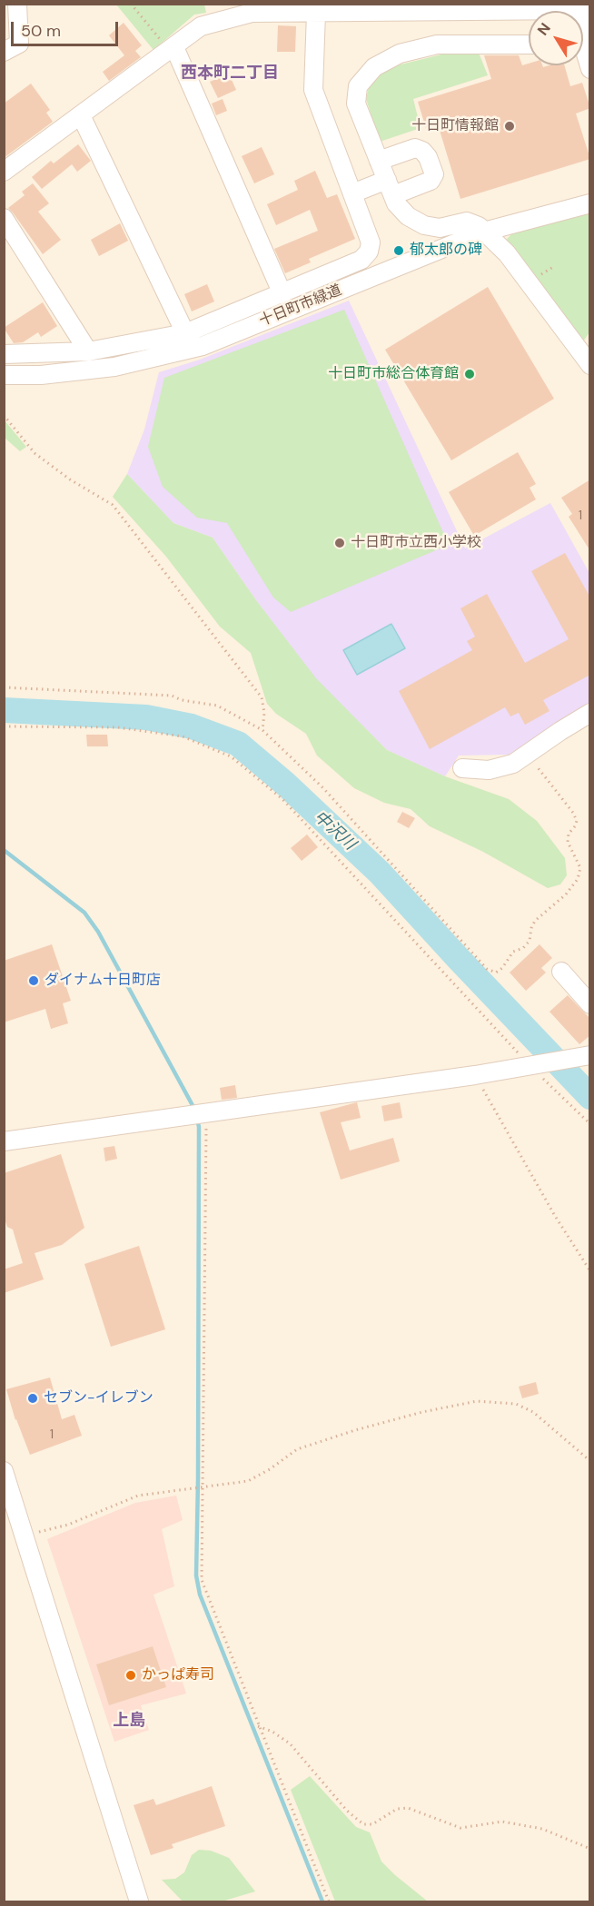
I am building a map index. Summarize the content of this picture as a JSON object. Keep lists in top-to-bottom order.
{
  "streets": {
    "street": ["十日町市緑道"]
  },
  "districts": ["西本町二丁目", "上島"],
  "water": ["中沢川"],
  "places": [
    "十日町情報館",
    "郁太郎の碑",
    "十日町市総合体育館",
    "十日町市立西小学校",
    "ダイナム十日町店",
    "セブン-イレブン",
    "かっぱ寿司"
  ],
  "house_numbers": ["1", "1"],
  "scale_bar": "50 m",
  "north": "top left"
}
